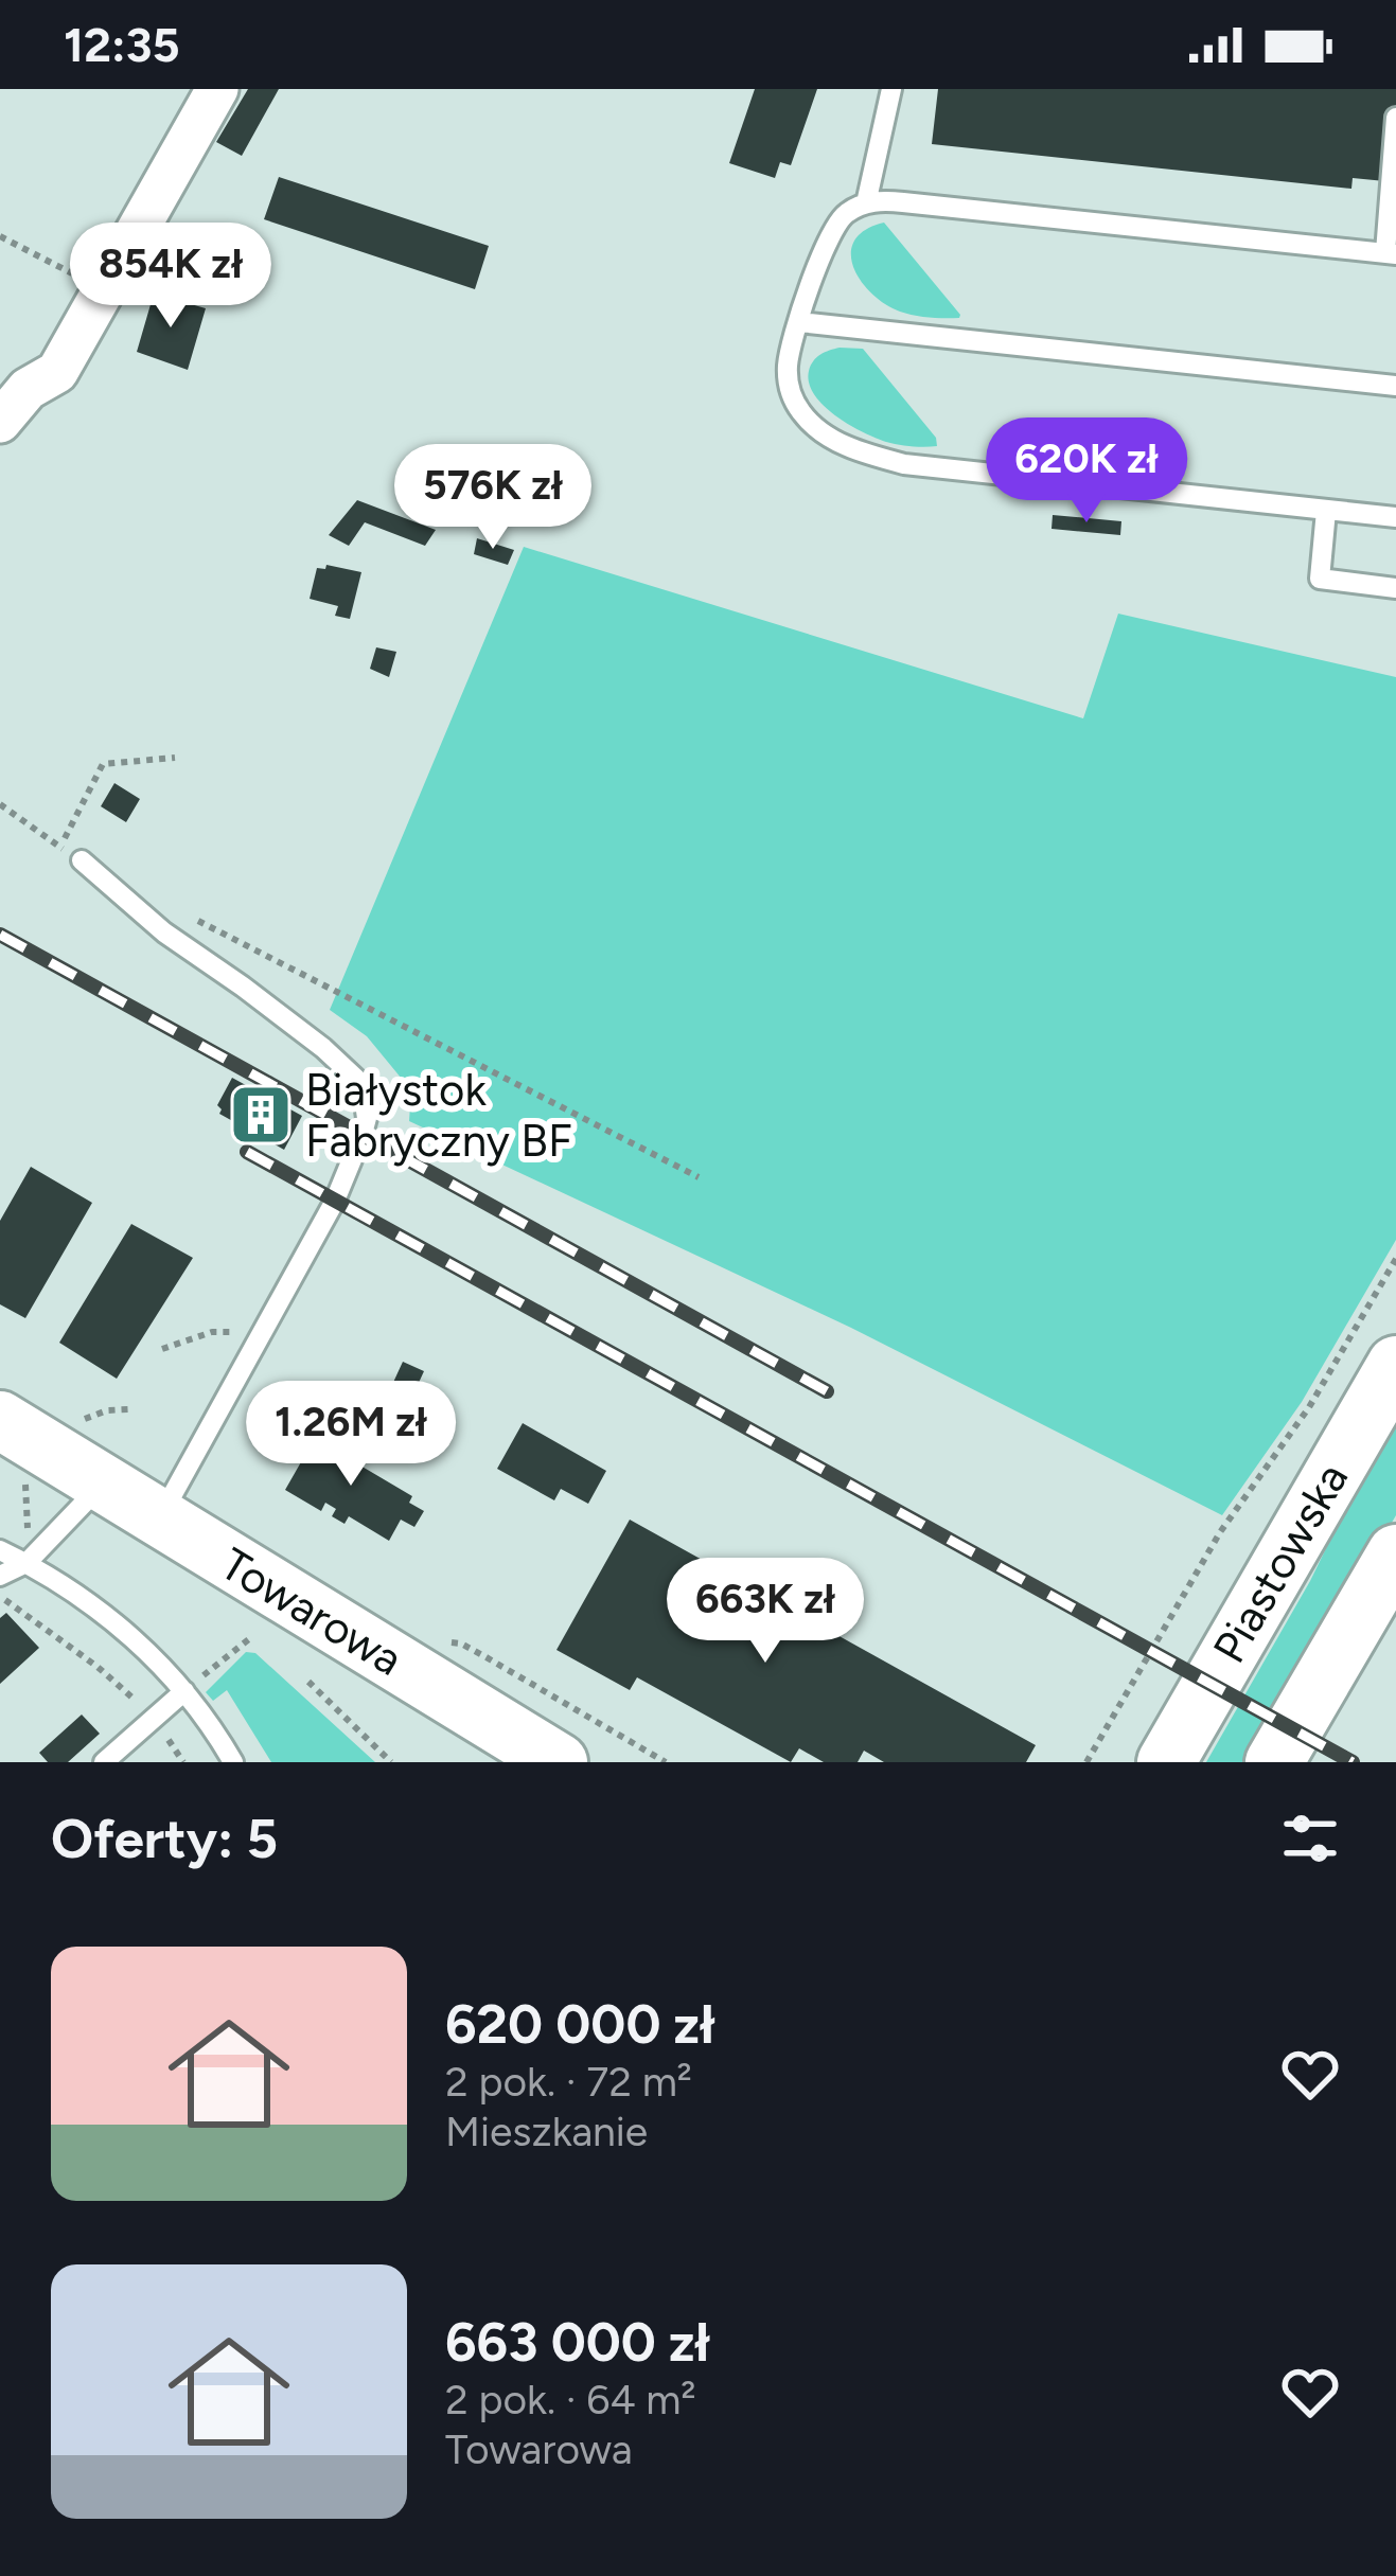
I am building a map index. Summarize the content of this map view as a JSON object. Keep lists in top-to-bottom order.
{
  "streets": {
    "main road": ["Piastowska", "Towarowa"]
  },
  "places": {
    "building": ["Białystok Fabryczny BF"]
  },
  "page": {
    "status": "12:35",
    "price": [
      "854K zł",
      "620K zł",
      "576K zł",
      "1.26M zł",
      "663K zł"
    ],
    "heading": "Oferty: 5",
    "list": [
      {
        "name": "620 000 zł",
        "note": "2 pok. · 72 m² · Mieszkanie"
      },
      {
        "name": "663 000 zł",
        "note": "2 pok. · 64 m² · Towarowa"
      }
    ]
  }
}
